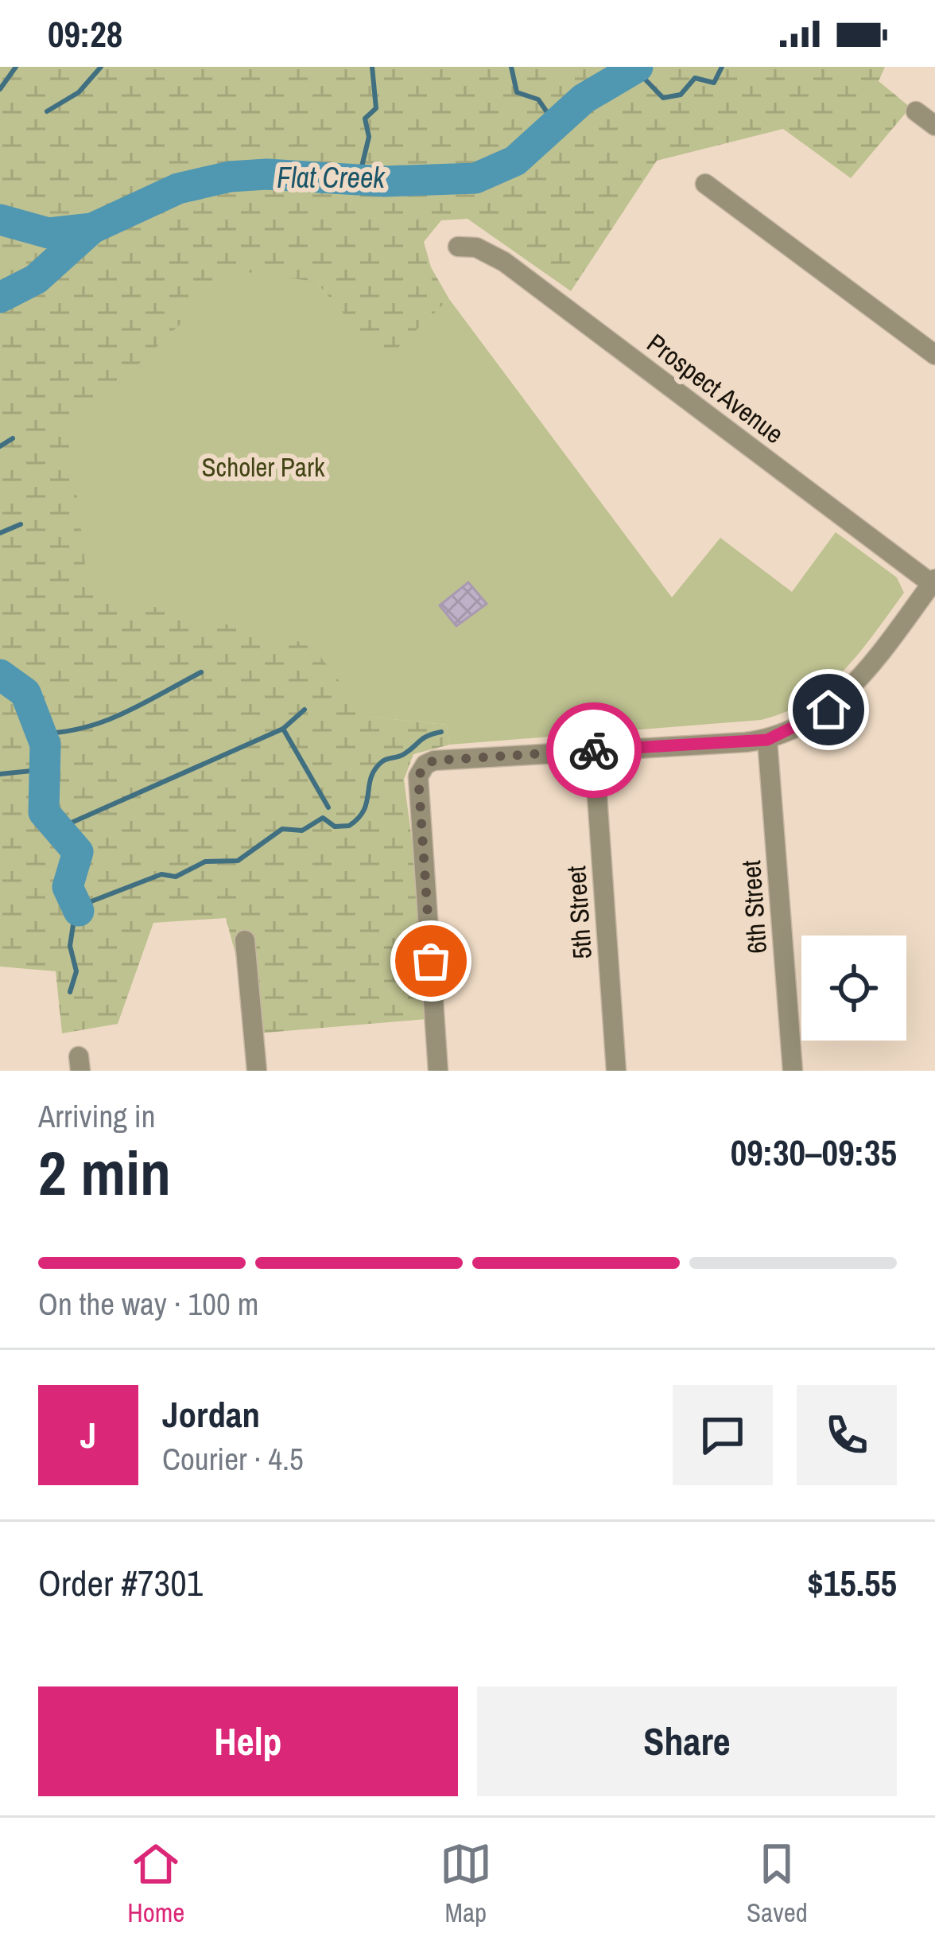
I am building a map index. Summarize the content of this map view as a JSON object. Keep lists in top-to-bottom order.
{
  "streets": {
    "street": ["Prospect Avenue", "6th Street", "5th Street"]
  },
  "water": ["Flat Creek"],
  "parks": ["Scholer Park"],
  "page": {
    "status": "09:28",
    "heading": ["2 min", "Arriving in", "09:30–09:35"],
    "panel": [
      "Jordan",
      "Courier · 4.5",
      "Order #7301",
      "$15.55"
    ],
    "bar": "On the way · 100 m",
    "round": "J",
    "buttons": ["Help", "Share"],
    "tabs": ["Home", "Map", "Saved"]
  }
}
